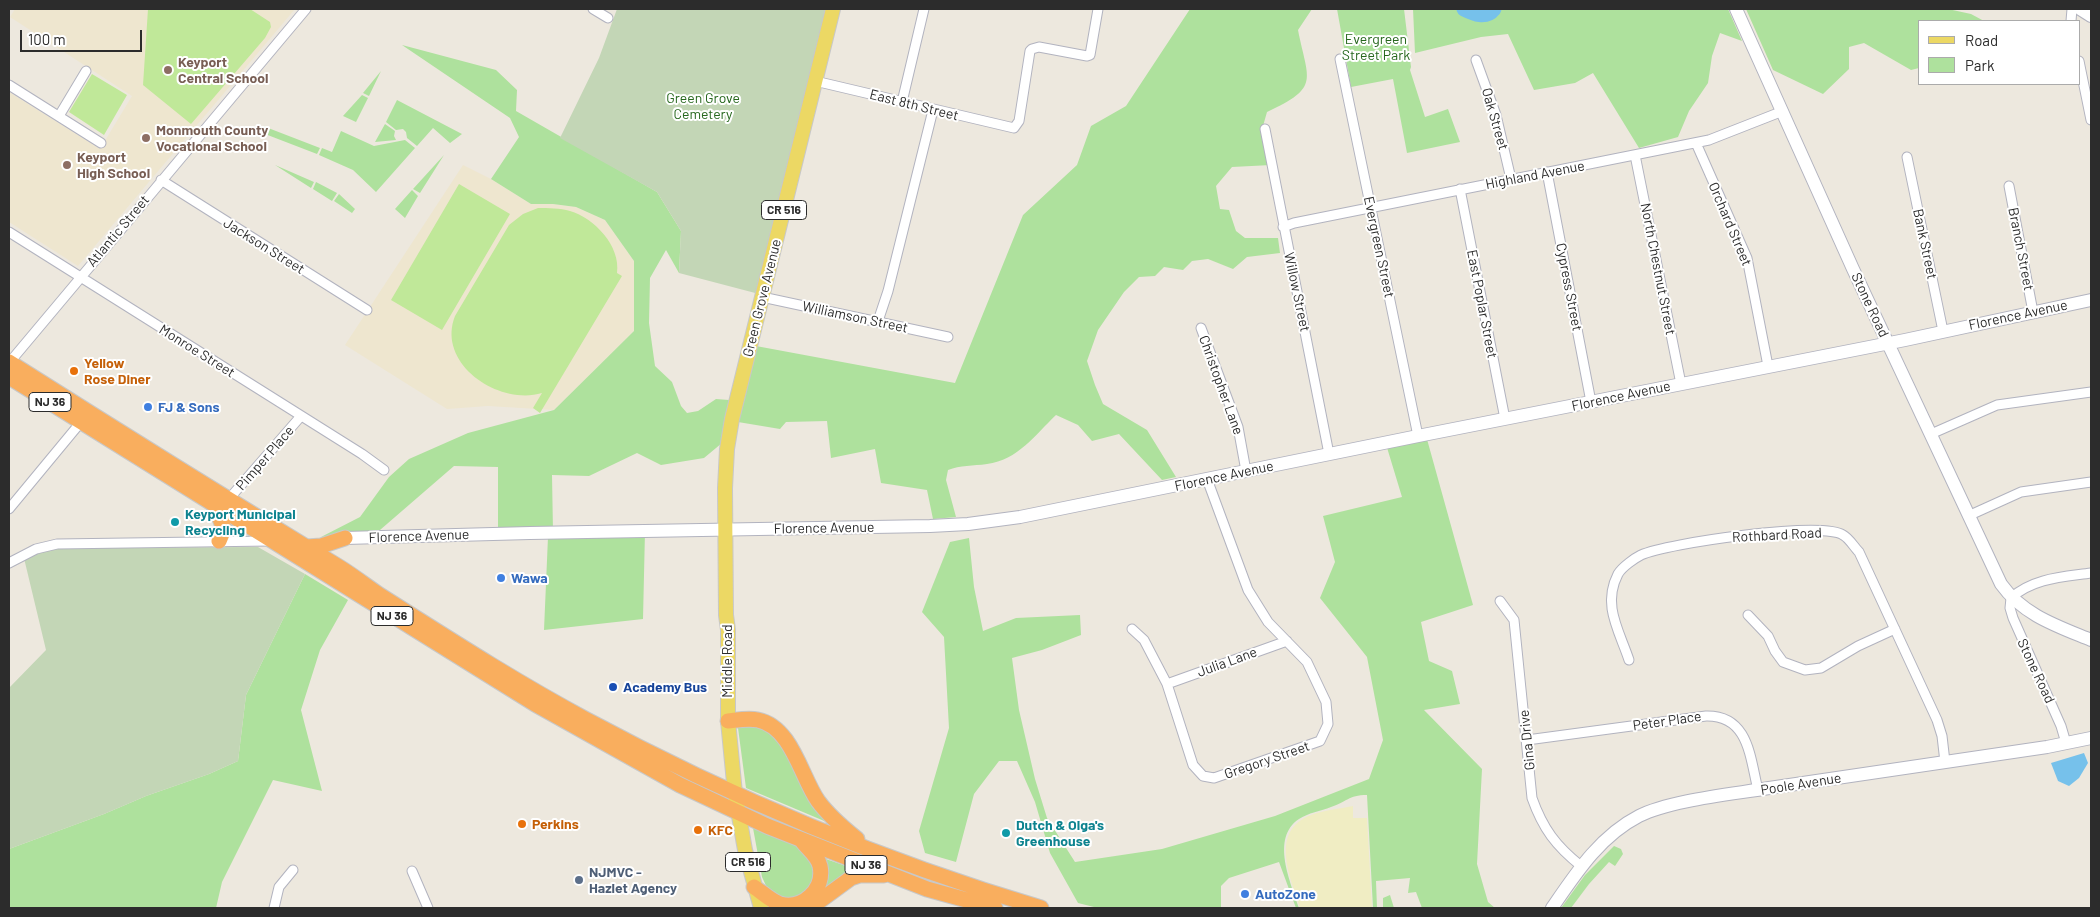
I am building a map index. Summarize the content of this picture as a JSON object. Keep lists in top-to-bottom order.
{
  "streets": {
    "highway": ["NJ 36"],
    "main road": ["CR 516", "Green Grove Avenue", "Middle Road"],
    "street": [
      "East 8th Street",
      "Oak Street",
      "Highland Avenue",
      "Orchard Street",
      "Atlantic Street",
      "Bank Street",
      "Jackson Street",
      "Evergreen Street",
      "Branch Street",
      "North Chestnut Street",
      "Cypress Street",
      "Willow Street",
      "East Poplar Street",
      "Stone Road",
      "Florence Avenue",
      "Williamson Street",
      "Monroe Street",
      "Christopher Lane",
      "Pimper Place",
      "Rothbard Road",
      "Julia Lane",
      "Peter Place",
      "Gina Drive",
      "Gregory Street",
      "Poole Avenue"
    ]
  },
  "crossings": [
    ["East 8th Street", "Green Grove Avenue"],
    ["Oak Street", "Highland Avenue"],
    ["Highland Avenue", "Orchard Street"],
    ["Highland Avenue", "Evergreen Street"],
    ["Highland Avenue", "North Chestnut Street"],
    ["Highland Avenue", "Cypress Street"],
    ["Highland Avenue", "Willow Street"],
    ["Highland Avenue", "East Poplar Street"],
    ["Highland Avenue", "Stone Road"],
    ["Orchard Street", "Florence Avenue"],
    ["Atlantic Street", "Jackson Street"],
    ["Atlantic Street", "Monroe Street"],
    ["Atlantic Street", "NJ 36"],
    ["Bank Street", "Florence Avenue"],
    ["Evergreen Street", "Florence Avenue"],
    ["Branch Street", "Florence Avenue"],
    ["North Chestnut Street", "Florence Avenue"],
    ["Cypress Street", "Florence Avenue"],
    ["Willow Street", "Florence Avenue"],
    ["Green Grove Avenue", "Williamson Street"],
    ["Green Grove Avenue", "Middle Road"],
    ["East Poplar Street", "Florence Avenue"],
    ["Stone Road", "Florence Avenue"],
    ["Stone Road", "Poole Avenue"],
    ["Florence Avenue", "Christopher Lane"],
    ["Florence Avenue", "Middle Road"],
    ["Florence Avenue", "Gregory Street"],
    ["Monroe Street", "Pimper Place"],
    ["NJ 36", "Pimper Place"],
    ["NJ 36", "Middle Road"],
    ["Rothbard Road", "Poole Avenue"],
    ["Julia Lane", "Gregory Street"],
    ["Peter Place", "Gina Drive"],
    ["Peter Place", "Poole Avenue"],
    ["Gina Drive", "Poole Avenue"]
  ],
  "parks": ["Evergreen Street Park", "Green Grove Cemetery"],
  "places": [
    "Keyport Central School",
    "Monmouth County Vocational School",
    "Keyport High School",
    "Yellow Rose Diner",
    "FJ & Sons",
    "Keyport Municipal Recycling",
    "Wawa",
    "Academy Bus",
    "Perkins",
    "KFC",
    "Dutch & Olga's Greenhouse",
    "NJMVC - Hazlet Agency",
    "AutoZone"
  ],
  "legend": ["Road", "Park"],
  "scale_bar": "100 m"
}
